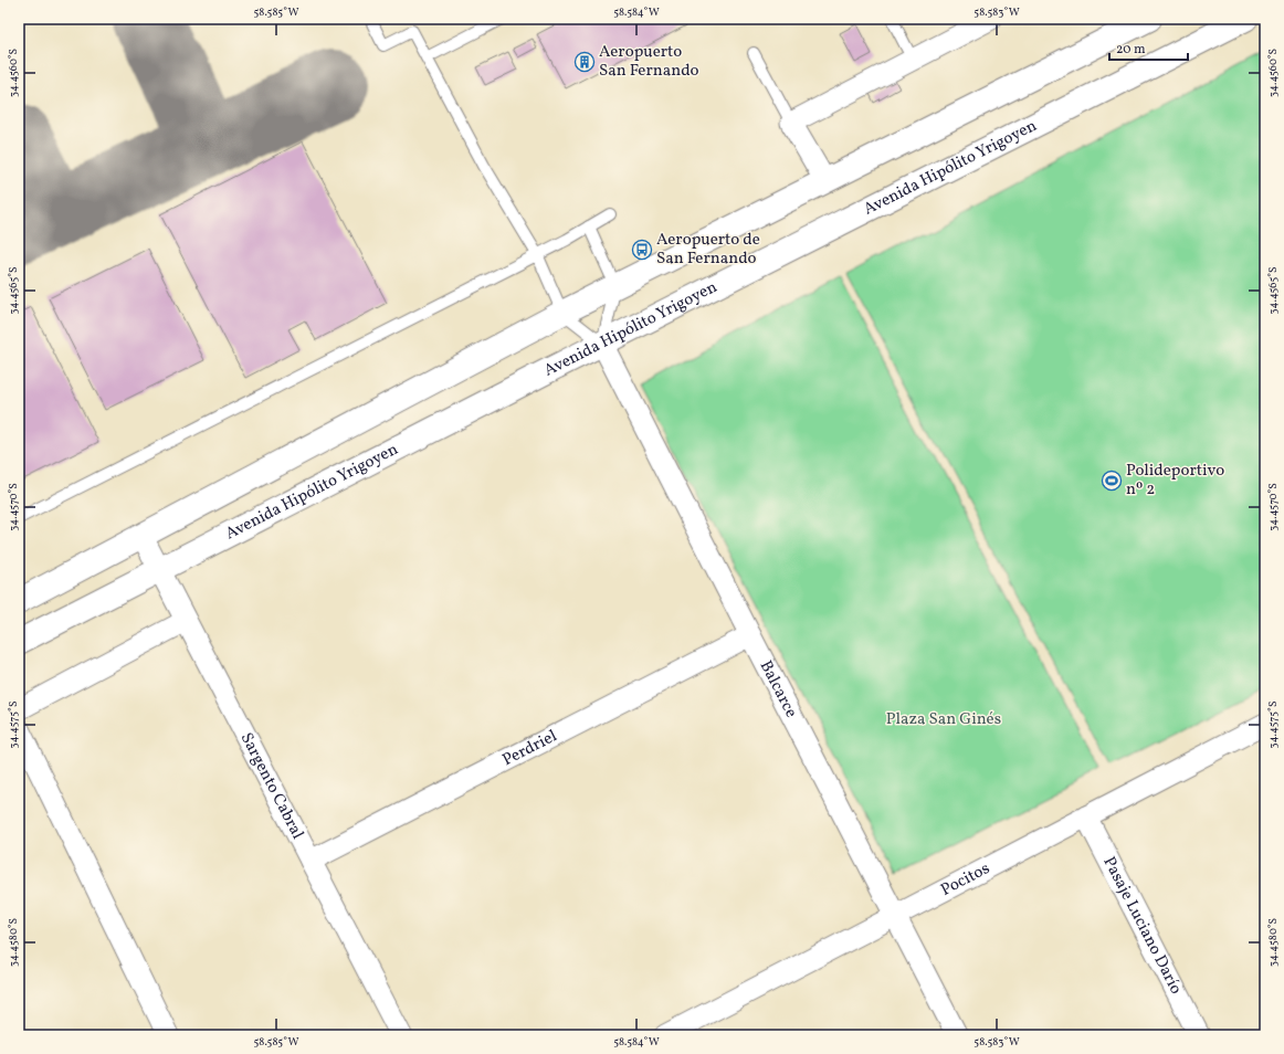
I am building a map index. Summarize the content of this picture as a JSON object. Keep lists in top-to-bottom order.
{
  "streets": {
    "main road": ["Avenida Hipólito Yrigoyen"],
    "street": [
      "Balcarce",
      "Perdriel",
      "Sargento Cabral",
      "Pocitos",
      "Pasaje Luciano Darío"
    ]
  },
  "crossings": [
    ["Avenida Hipólito Yrigoyen", "Balcarce"],
    ["Avenida Hipólito Yrigoyen", "Sargento Cabral"],
    ["Balcarce", "Perdriel"],
    ["Balcarce", "Pocitos"],
    ["Perdriel", "Sargento Cabral"],
    ["Pocitos", "Pasaje Luciano Darío"]
  ],
  "parks": ["Plaza San Ginés"],
  "places": {
    "building": ["Aeropuerto San Fernando"],
    "bus stop": ["Aeropuerto de San Fernando"],
    "sports": ["Polideportivo nº 2"]
  },
  "scale_bar": "20 m",
  "coordinates": [
    "58.585°W",
    "58.584°W",
    "58.583°W",
    "34.4560°S",
    "34.4565°S",
    "34.4570°S",
    "34.4575°S",
    "34.4580°S"
  ]
}
